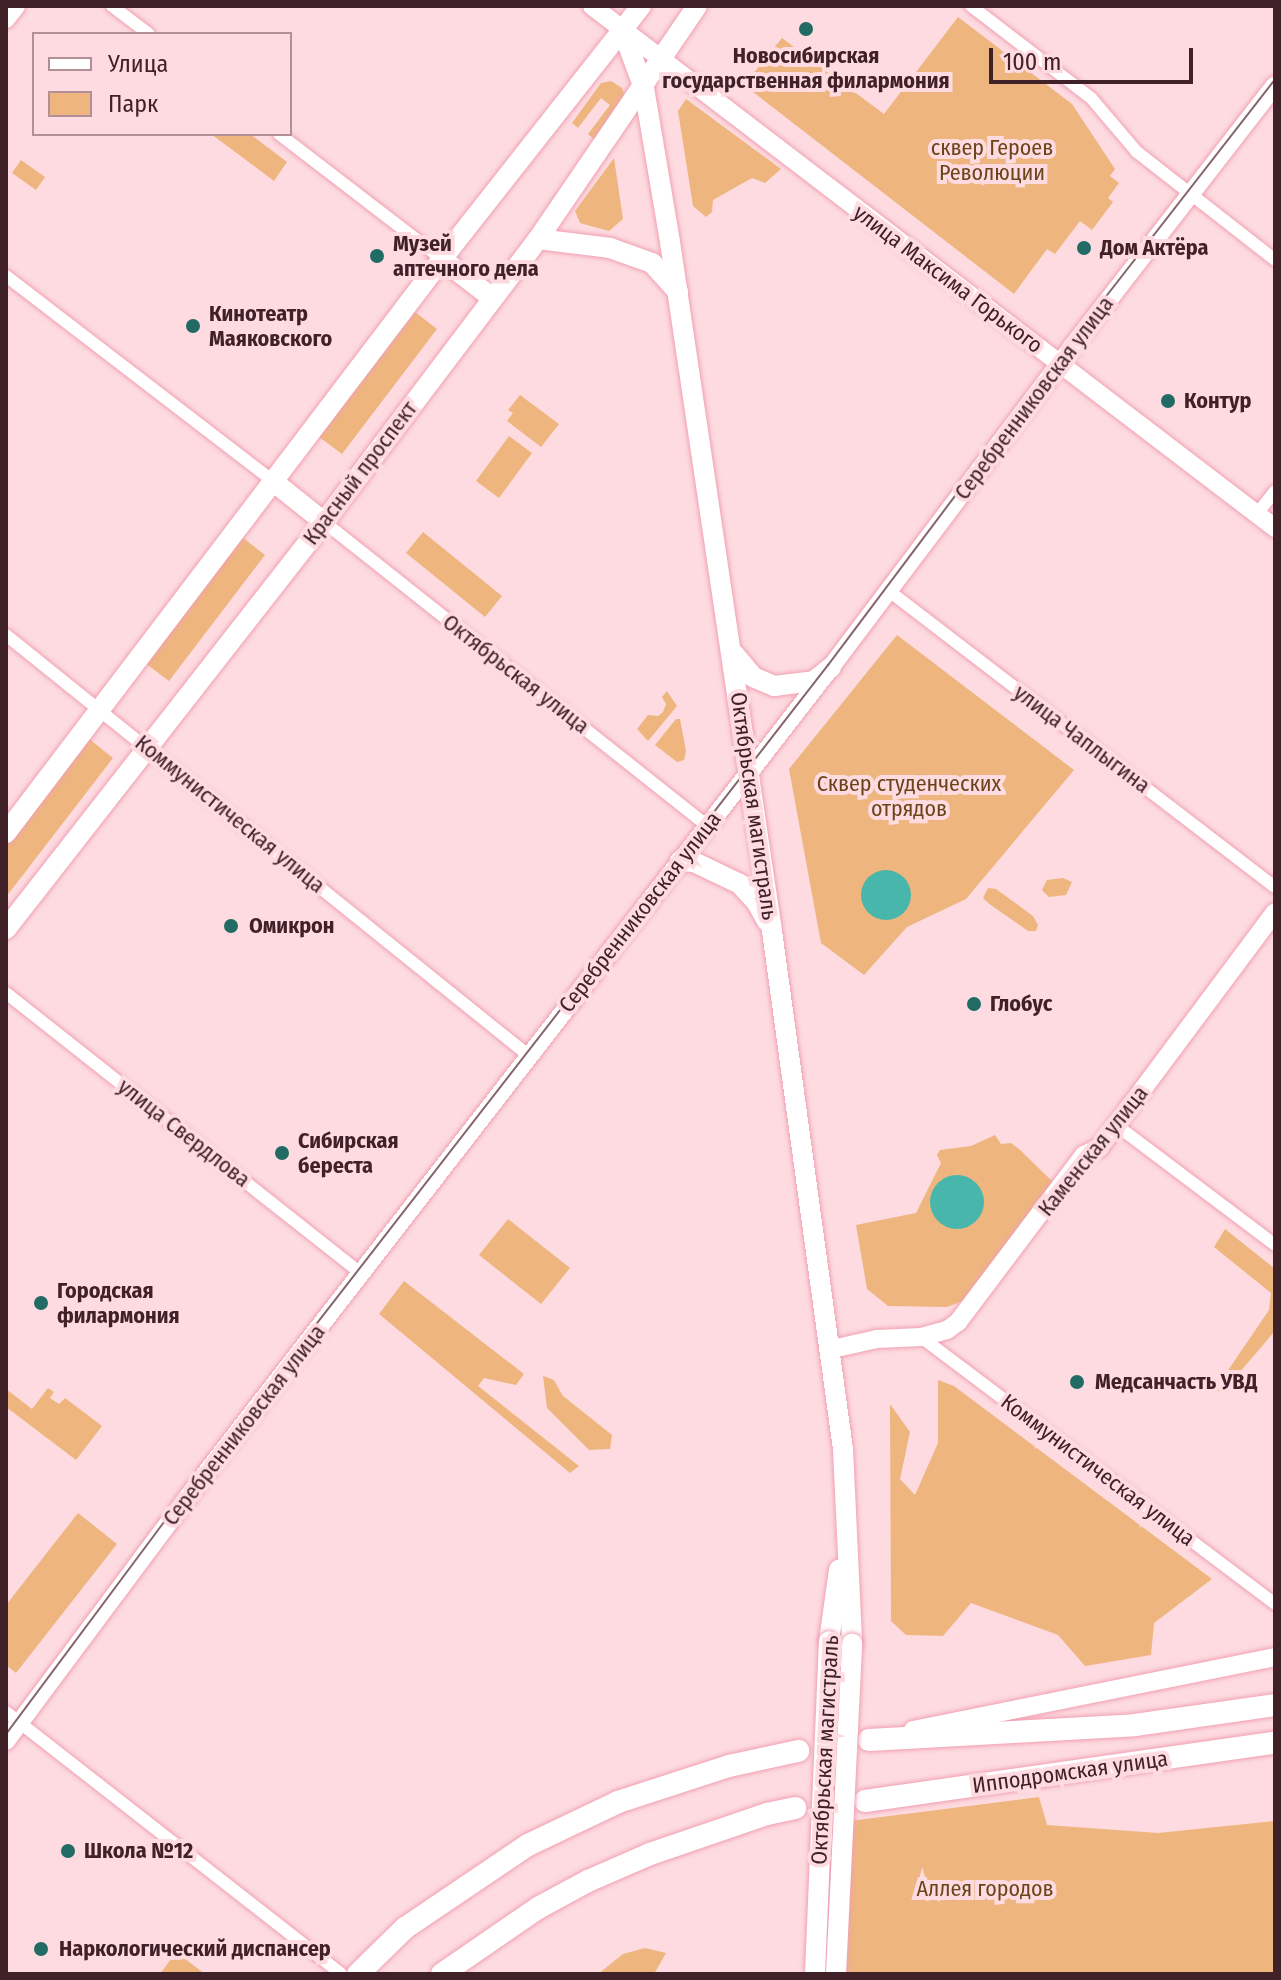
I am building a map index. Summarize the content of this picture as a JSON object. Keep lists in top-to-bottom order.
{
  "streets": {
    "highway": ["Ипподромская улица"],
    "main road": ["Красный проспект", "Октябрьская магистраль"],
    "street": [
      "улица Максима Горького",
      "Серебренниковская улица",
      "Октябрьская улица",
      "улица Чаплыгина",
      "Коммунистическая улица",
      "улица Свердлова",
      "Каменская улица"
    ]
  },
  "crossings": [
    ["улица Максима Горького", "Серебренниковская улица"],
    ["улица Максима Горького", "Красный проспект"],
    ["улица Максима Горького", "Октябрьская магистраль"],
    ["Серебренниковская улица", "Октябрьская улица"],
    ["Серебренниковская улица", "улица Чаплыгина"],
    ["Серебренниковская улица", "Октябрьская магистраль"],
    ["Серебренниковская улица", "Коммунистическая улица"],
    ["Серебренниковская улица", "улица Свердлова"],
    ["Красный проспект", "Октябрьская улица"],
    ["Красный проспект", "Октябрьская магистраль"],
    ["Красный проспект", "Коммунистическая улица"],
    ["Октябрьская магистраль", "Каменская улица"],
    ["Коммунистическая улица", "Каменская улица"]
  ],
  "parks": ["сквер Героев Революции", "Сквер студенческих отрядов", "Аллея городов"],
  "places": [
    "Новосибирская государственная филармония",
    "Дом Актёра",
    "Музей аптечного дела",
    "Кинотеатр Маяковского",
    "Контур",
    "Омикрон",
    "Глобус",
    "Сибирская береста",
    "Городская филармония",
    "Медсанчасть УВД",
    "Школа №12",
    "Наркологический диспансер"
  ],
  "legend": ["Улица", "Парк"],
  "scale_bar": "100 m"
}
